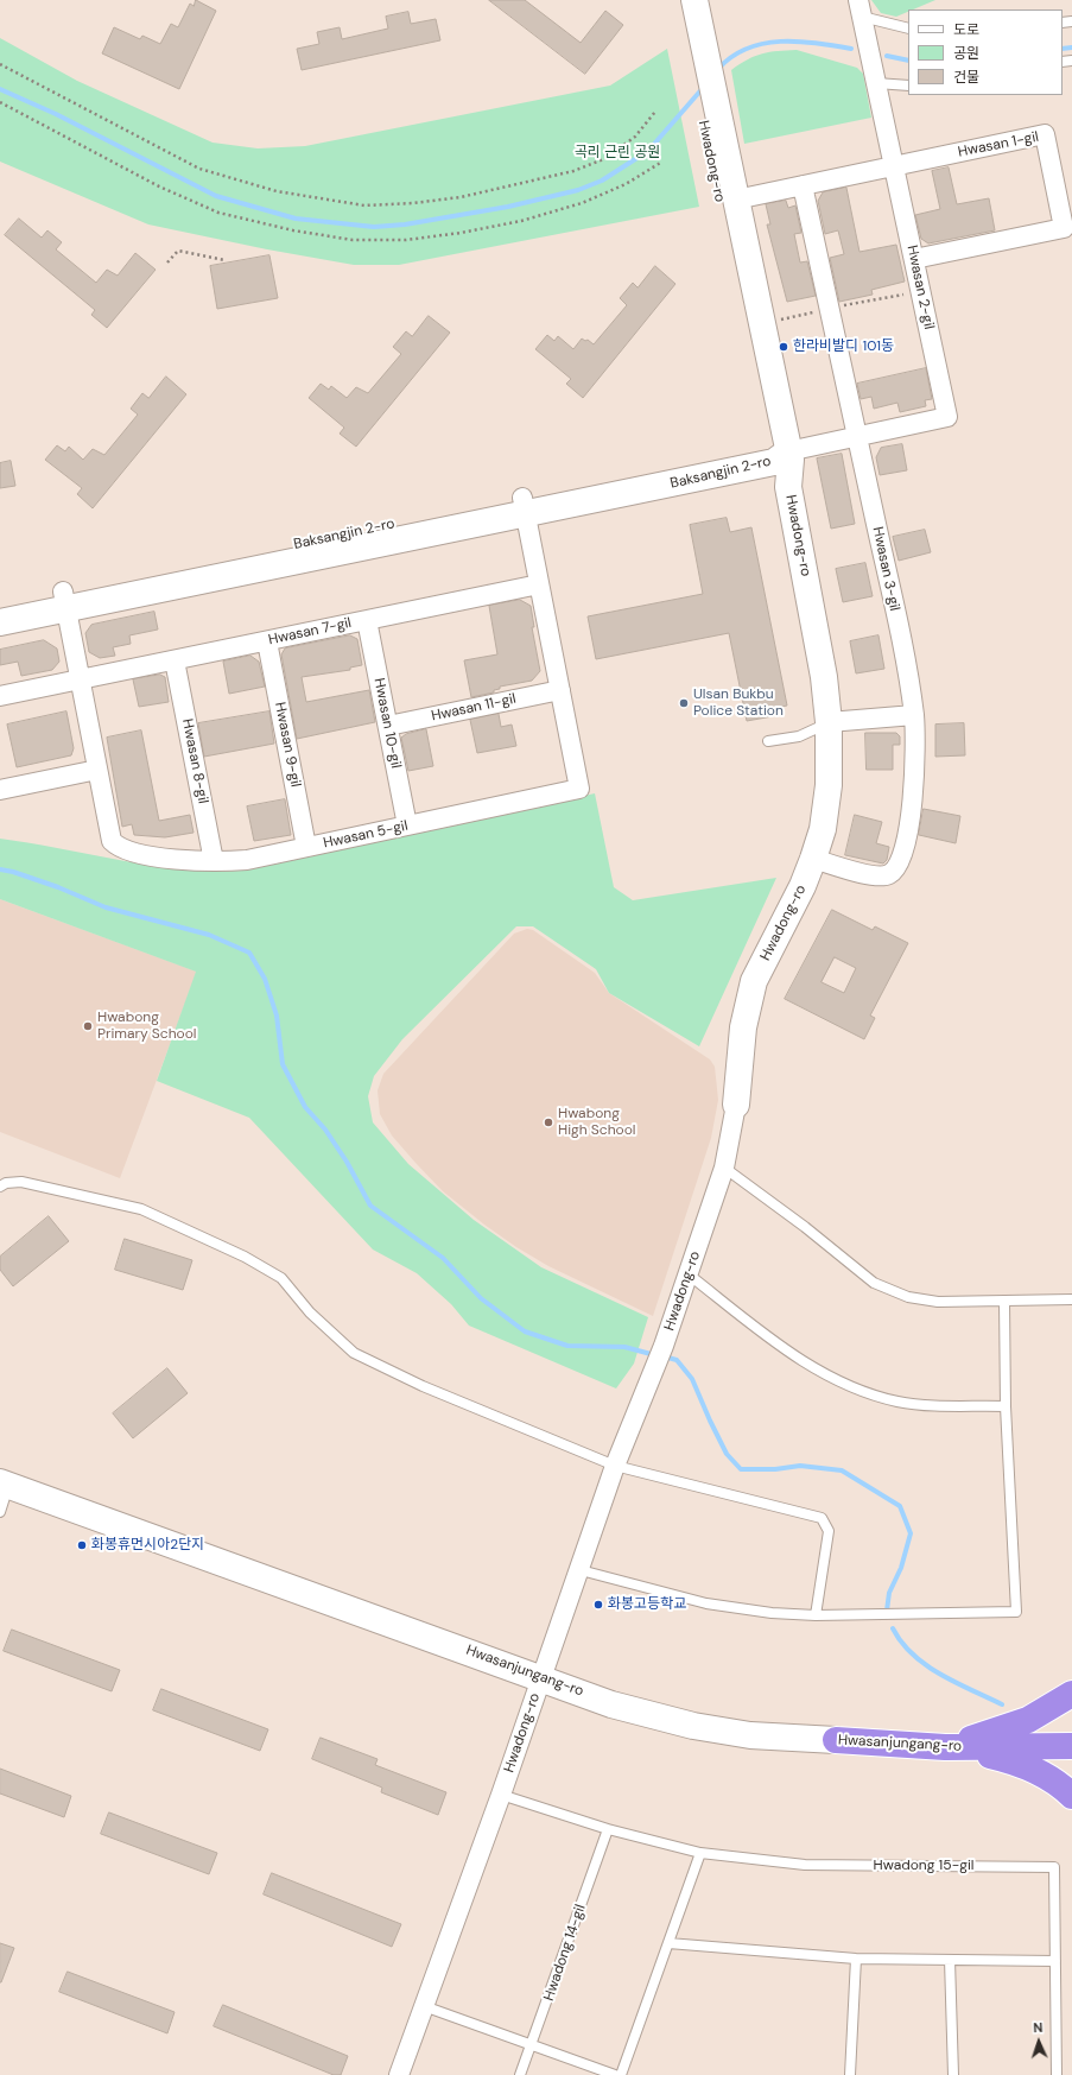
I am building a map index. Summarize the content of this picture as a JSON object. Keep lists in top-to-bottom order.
{
  "streets": {
    "highway": ["Hwasanjungang-ro"],
    "street": [
      "Hwasan 1-gil",
      "Hwadong-ro",
      "Hwasan 2-gil",
      "Baksangjin 2-ro",
      "Hwasan 3-gil",
      "Hwasan 7-gil",
      "Hwasan 11-gil",
      "Hwasan 10-gil",
      "Hwasan 9-gil",
      "Hwasan 8-gil",
      "Hwasan 5-gil"
    ],
    "lane": ["Hwadong 15-gil", "Hwadong 14-gil"]
  },
  "crossings": [
    ["Hwasan 1-gil", "Hwadong-ro"],
    ["Hwasan 1-gil", "Hwasan 2-gil"],
    ["Hwasan 1-gil", "Hwasan 3-gil"],
    ["Hwadong-ro", "Hwasan 2-gil"],
    ["Hwadong-ro", "Baksangjin 2-ro"],
    ["Hwadong-ro", "Hwasan 3-gil"],
    ["Hwadong-ro", "Hwasanjungang-ro"],
    ["Hwadong-ro", "Hwadong 15-gil"],
    ["Hwasan 2-gil", "Baksangjin 2-ro"],
    ["Hwasan 2-gil", "Hwasan 3-gil"],
    ["Baksangjin 2-ro", "Hwasan 5-gil"],
    ["Hwasan 7-gil", "Hwasan 10-gil"],
    ["Hwasan 7-gil", "Hwasan 9-gil"],
    ["Hwasan 7-gil", "Hwasan 8-gil"],
    ["Hwasan 7-gil", "Hwasan 5-gil"],
    ["Hwasan 11-gil", "Hwasan 10-gil"],
    ["Hwasan 11-gil", "Hwasan 5-gil"],
    ["Hwasan 10-gil", "Hwasan 5-gil"],
    ["Hwasan 9-gil", "Hwasan 5-gil"],
    ["Hwasan 8-gil", "Hwasan 5-gil"],
    ["Hwadong 15-gil", "Hwadong 14-gil"]
  ],
  "parks": ["곡리 근린 공원"],
  "places": [
    "한라비발디 101동",
    "Ulsan Bukbu Police Station",
    "Hwabong Primary School",
    "Hwabong High School",
    "화봉휴먼시아2단지",
    "화봉고등학교"
  ],
  "legend": ["도로", "공원", "건물"],
  "north": "top"
}
